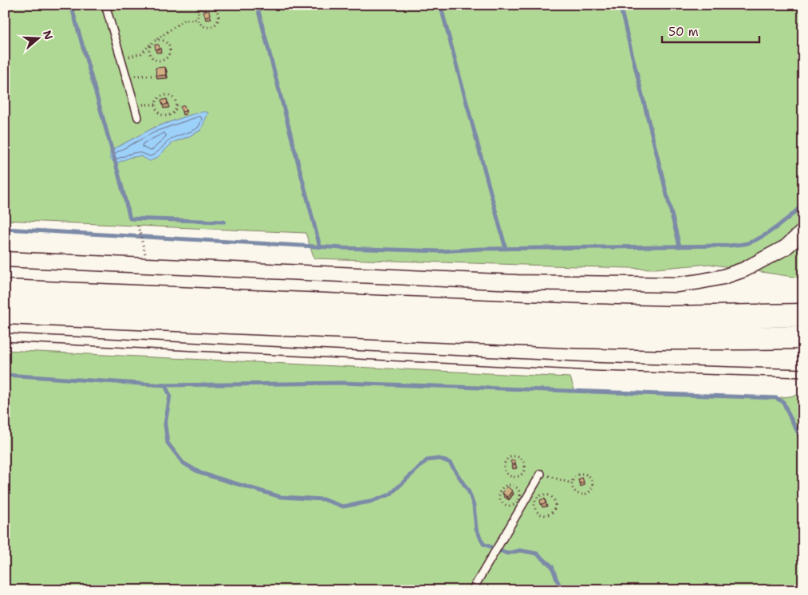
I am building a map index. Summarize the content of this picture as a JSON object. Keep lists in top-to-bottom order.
{
  "scale_bar": "50 m",
  "north": "right"
}
